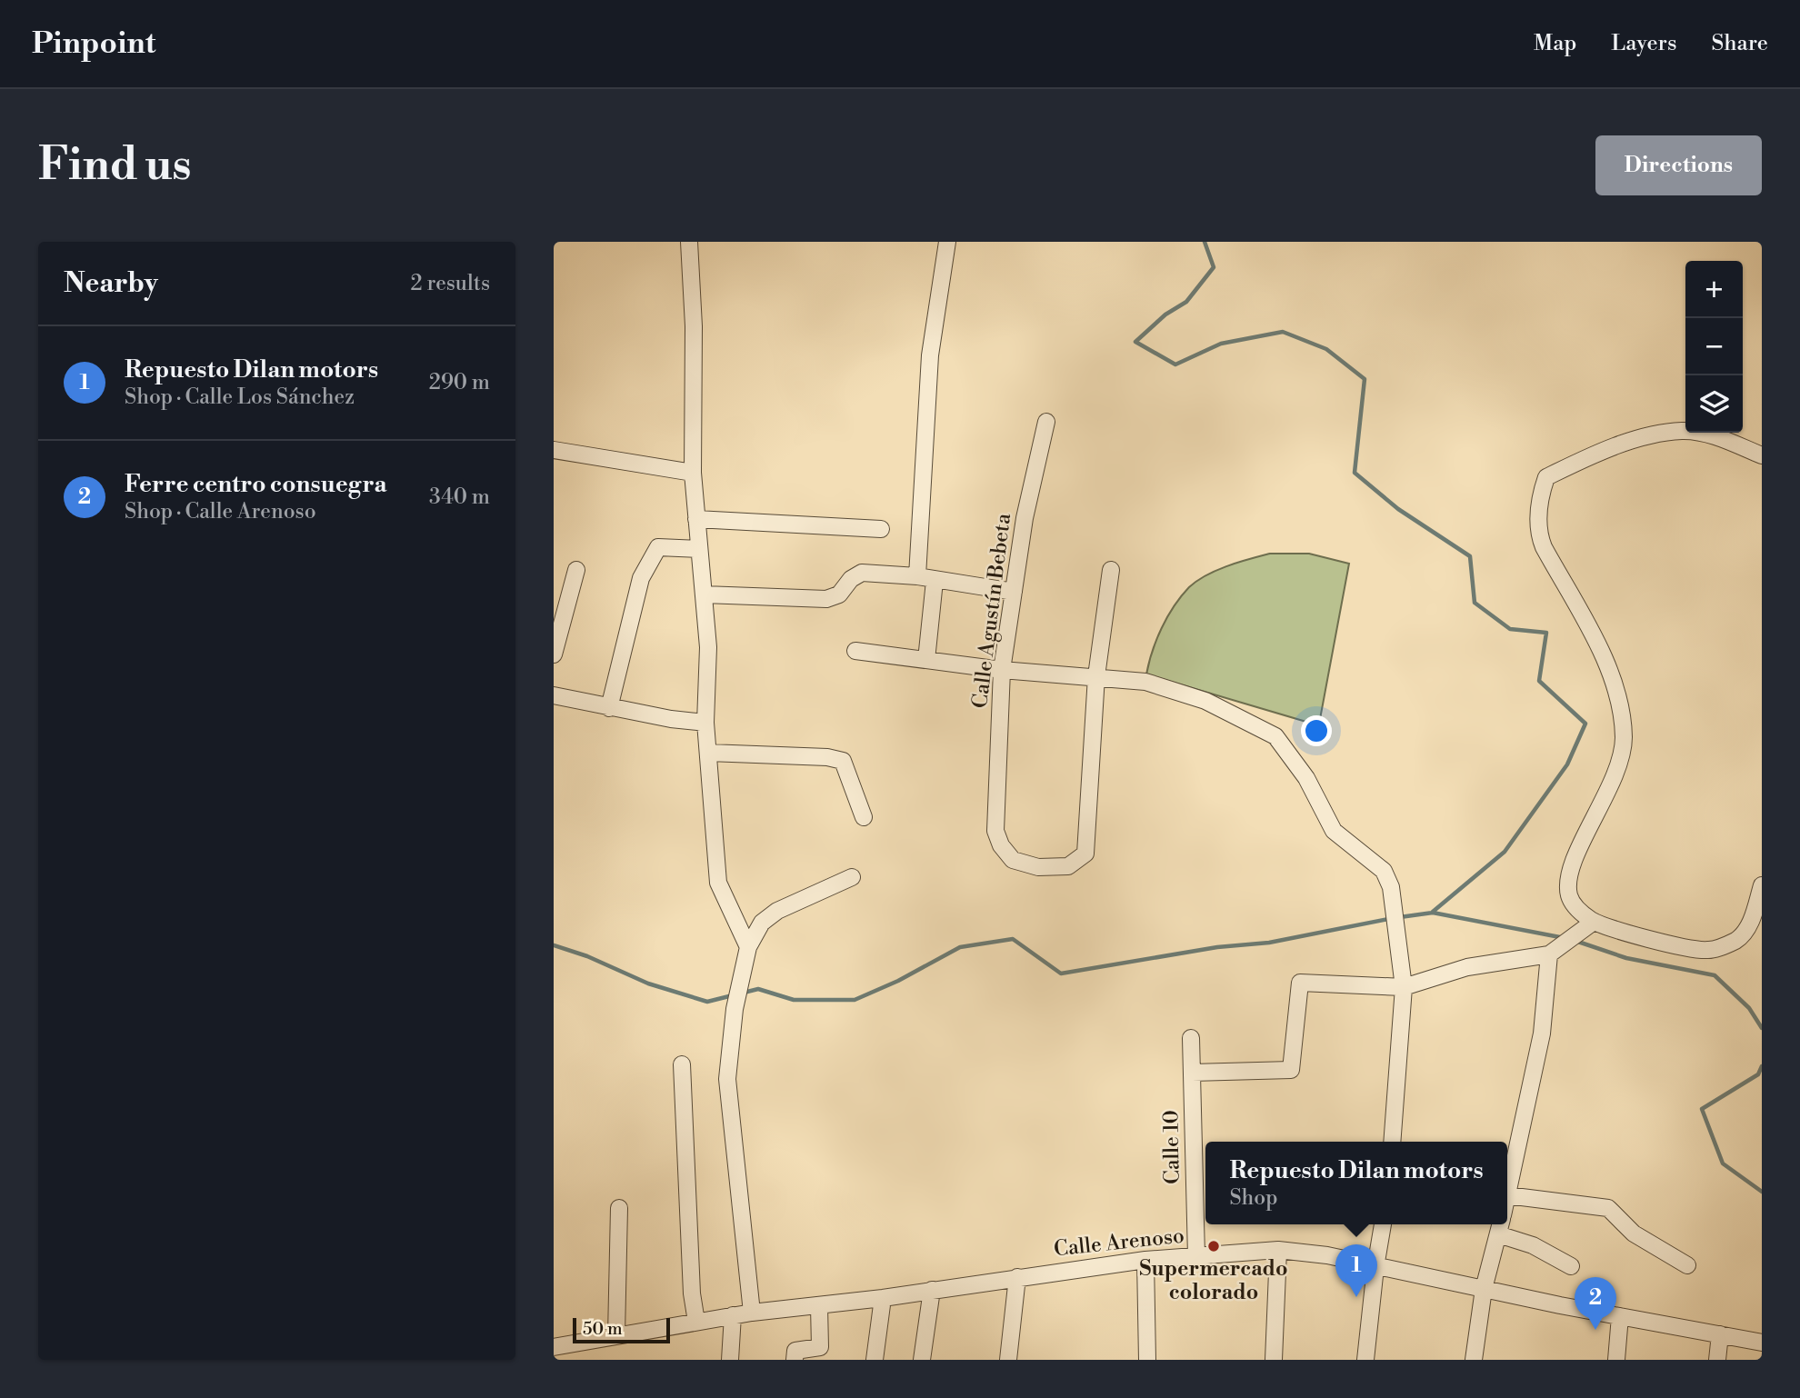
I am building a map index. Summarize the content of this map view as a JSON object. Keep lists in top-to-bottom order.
{
  "streets": {
    "street": ["Calle Agustín Bebeta", "Calle 10", "Calle Arenoso"]
  },
  "crossings": [
    ["Calle 10", "Calle Arenoso"]
  ],
  "places": ["Supermercado colorado"],
  "scale_bar": "50 m",
  "page": {
    "header": "Pinpoint",
    "nav": ["Map", "Layers", "Share"],
    "buttons": "Directions",
    "title": "Find us",
    "heading": ["Nearby", "2 results"],
    "map_buttons": ["+", "−"],
    "list": [
      {
        "mark": "1",
        "name": "Repuesto Dilan motors",
        "note": "Shop · Calle Los Sánchez",
        "value": "290 m"
      },
      {
        "mark": "2",
        "name": "Ferre centro consuegra",
        "note": "Shop · Calle Arenoso",
        "value": "340 m"
      }
    ],
    "popup": ["Repuesto Dilan motors", "Shop"],
    "pins": ["1", "2"],
    "scale": "50 m"
  }
}
